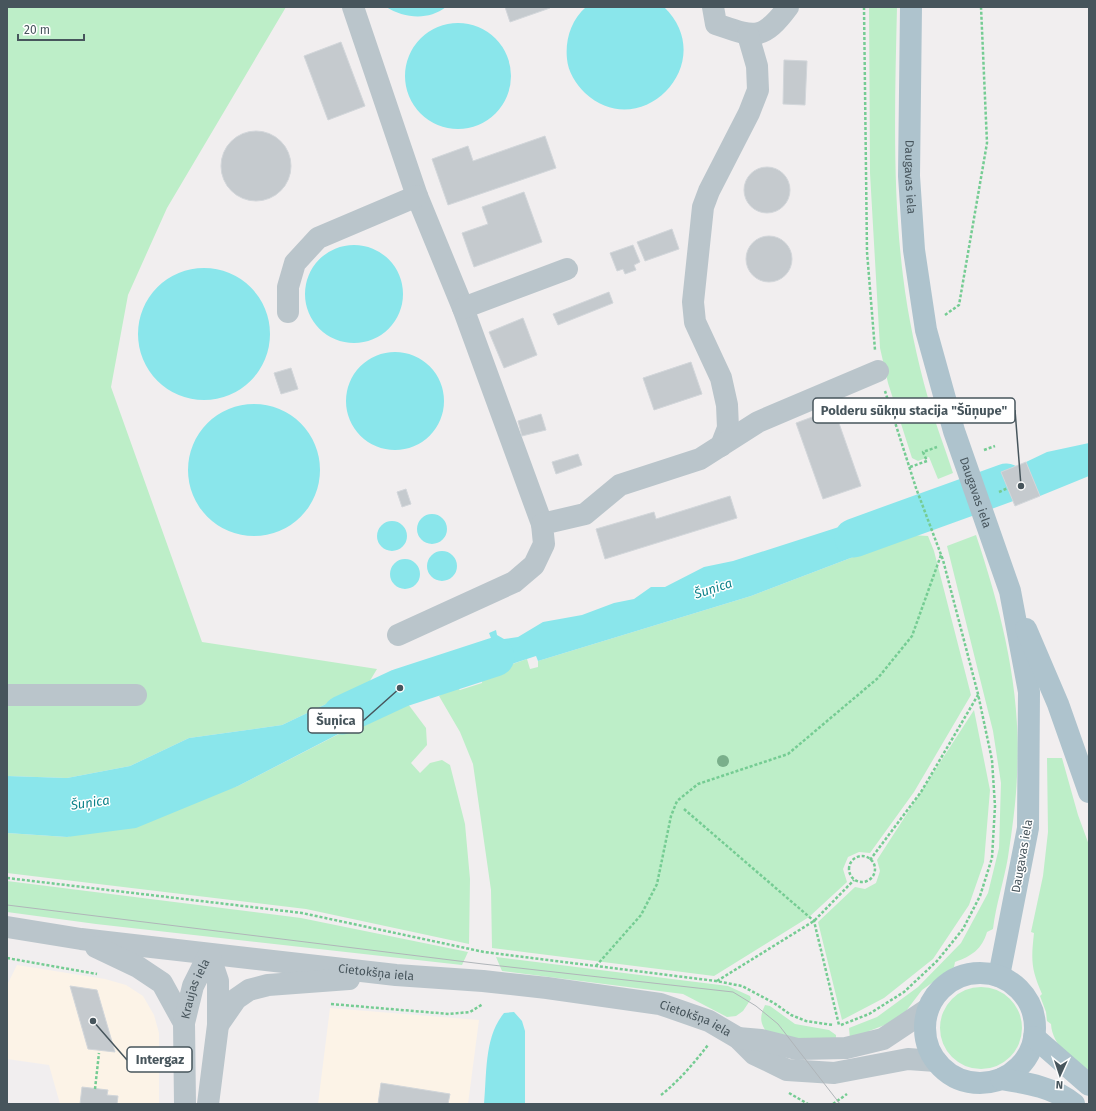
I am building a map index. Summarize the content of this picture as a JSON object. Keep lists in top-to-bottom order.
{
  "streets": {
    "main road": ["Daugavas iela"],
    "street": ["Cietokšņa iela", "Kraujas iela"]
  },
  "crossings": [
    ["Daugavas iela", "Cietokšņa iela"],
    ["Cietokšņa iela", "Kraujas iela"]
  ],
  "water": ["Šuņica"],
  "places": ["Polderu sūkņu stacija \"Šūņupe\"", "Šuņica", "Intergaz"],
  "scale_bar": "20 m",
  "north": "bottom"
}
